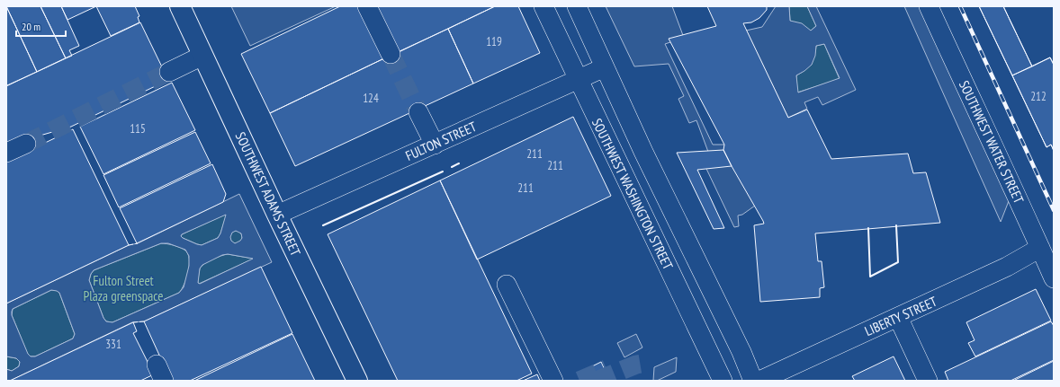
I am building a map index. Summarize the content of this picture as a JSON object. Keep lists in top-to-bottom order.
{
  "streets": {
    "main road": ["SOUTHWEST ADAMS STREET"],
    "street": [
      "FULTON STREET",
      "SOUTHWEST WATER STREET",
      "SOUTHWEST WASHINGTON STREET",
      "LIBERTY STREET"
    ]
  },
  "crossings": [
    ["FULTON STREET", "SOUTHWEST ADAMS STREET"],
    ["FULTON STREET", "SOUTHWEST WASHINGTON STREET"],
    ["SOUTHWEST WATER STREET", "LIBERTY STREET"]
  ],
  "parks": ["Fulton Street Plaza greenspace"],
  "house_numbers": [
    "119",
    "212",
    "124",
    "115",
    "211",
    "211",
    "211",
    "331"
  ],
  "scale_bar": "20 m"
}
